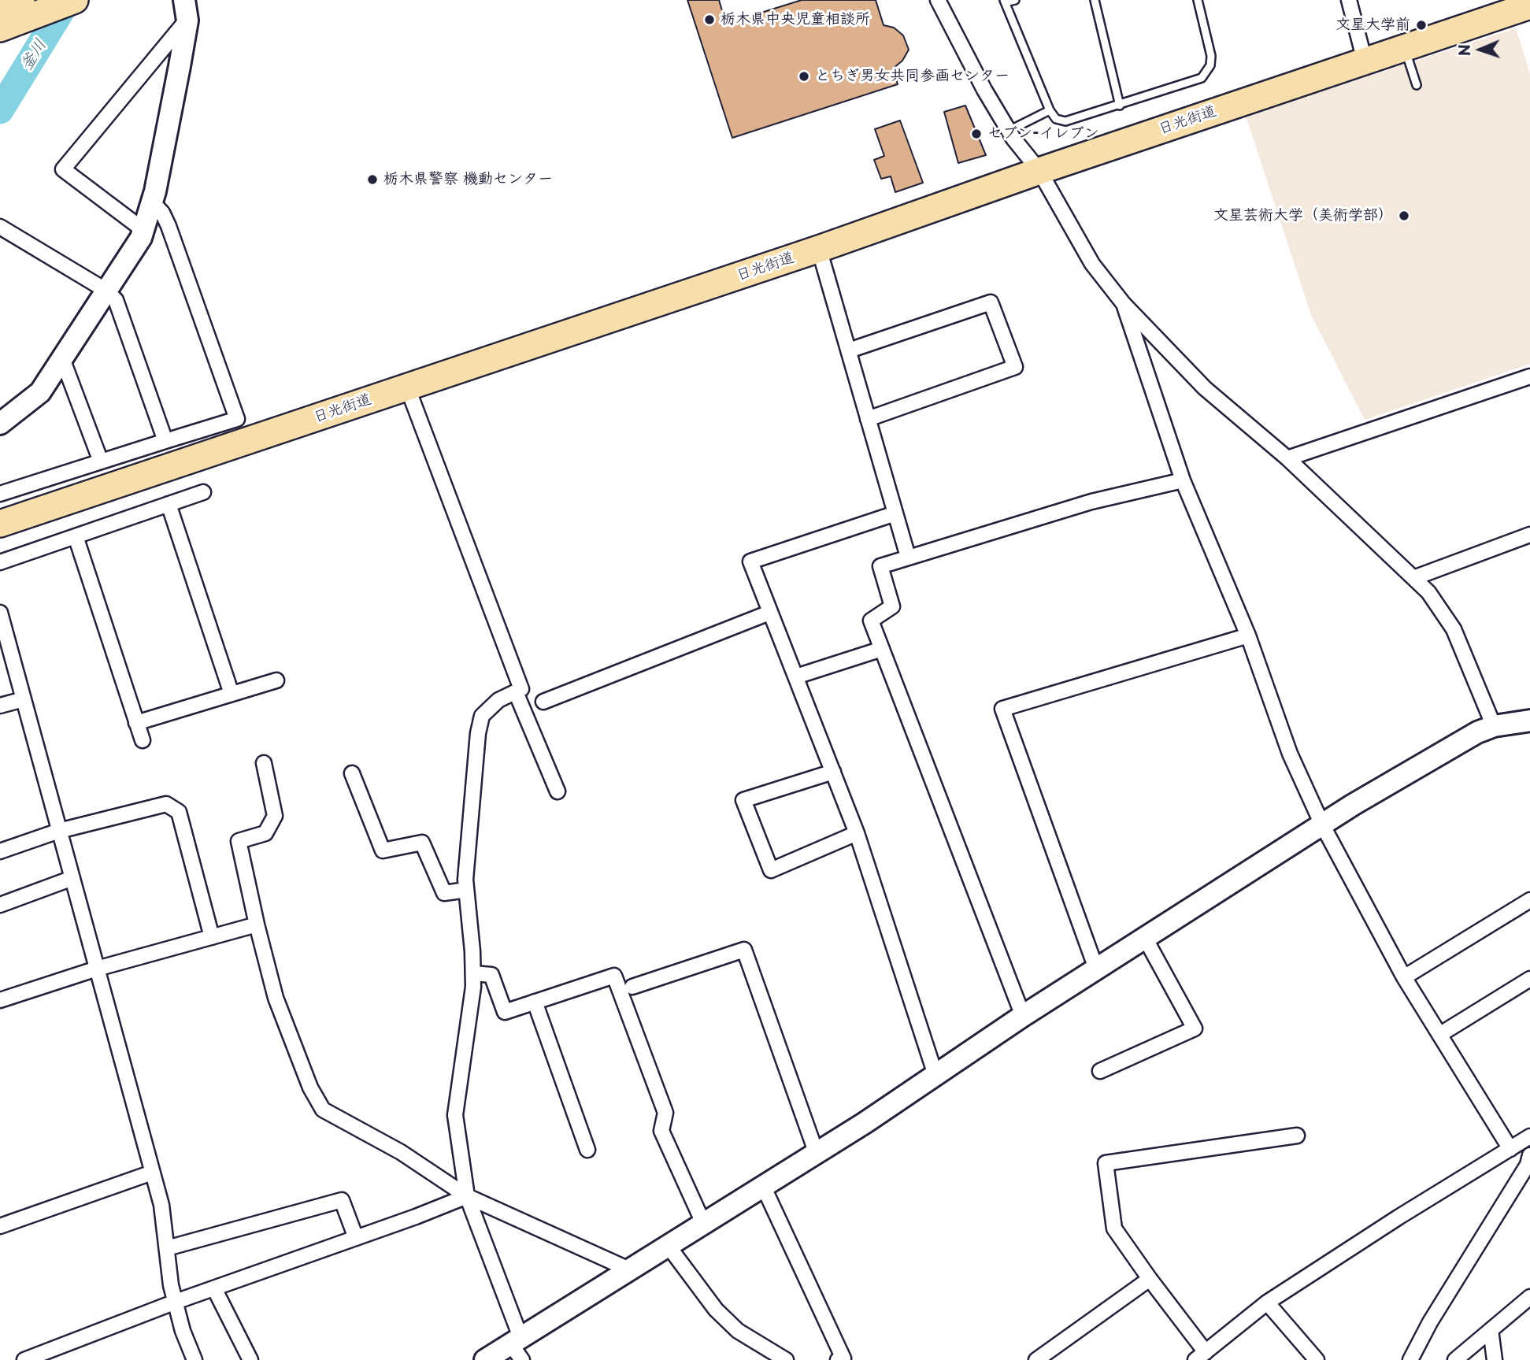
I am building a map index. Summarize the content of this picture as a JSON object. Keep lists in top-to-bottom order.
{
  "streets": {
    "highway": ["日光街道"]
  },
  "water": ["釜川"],
  "places": [
    "栃木県中央児童相談所",
    "文星大学前",
    "とちぎ男女共同参画センター",
    "セブン-イレブン",
    "栃木県警察 機動センター",
    "文星芸術大学（美術学部）"
  ],
  "north": "left"
}
